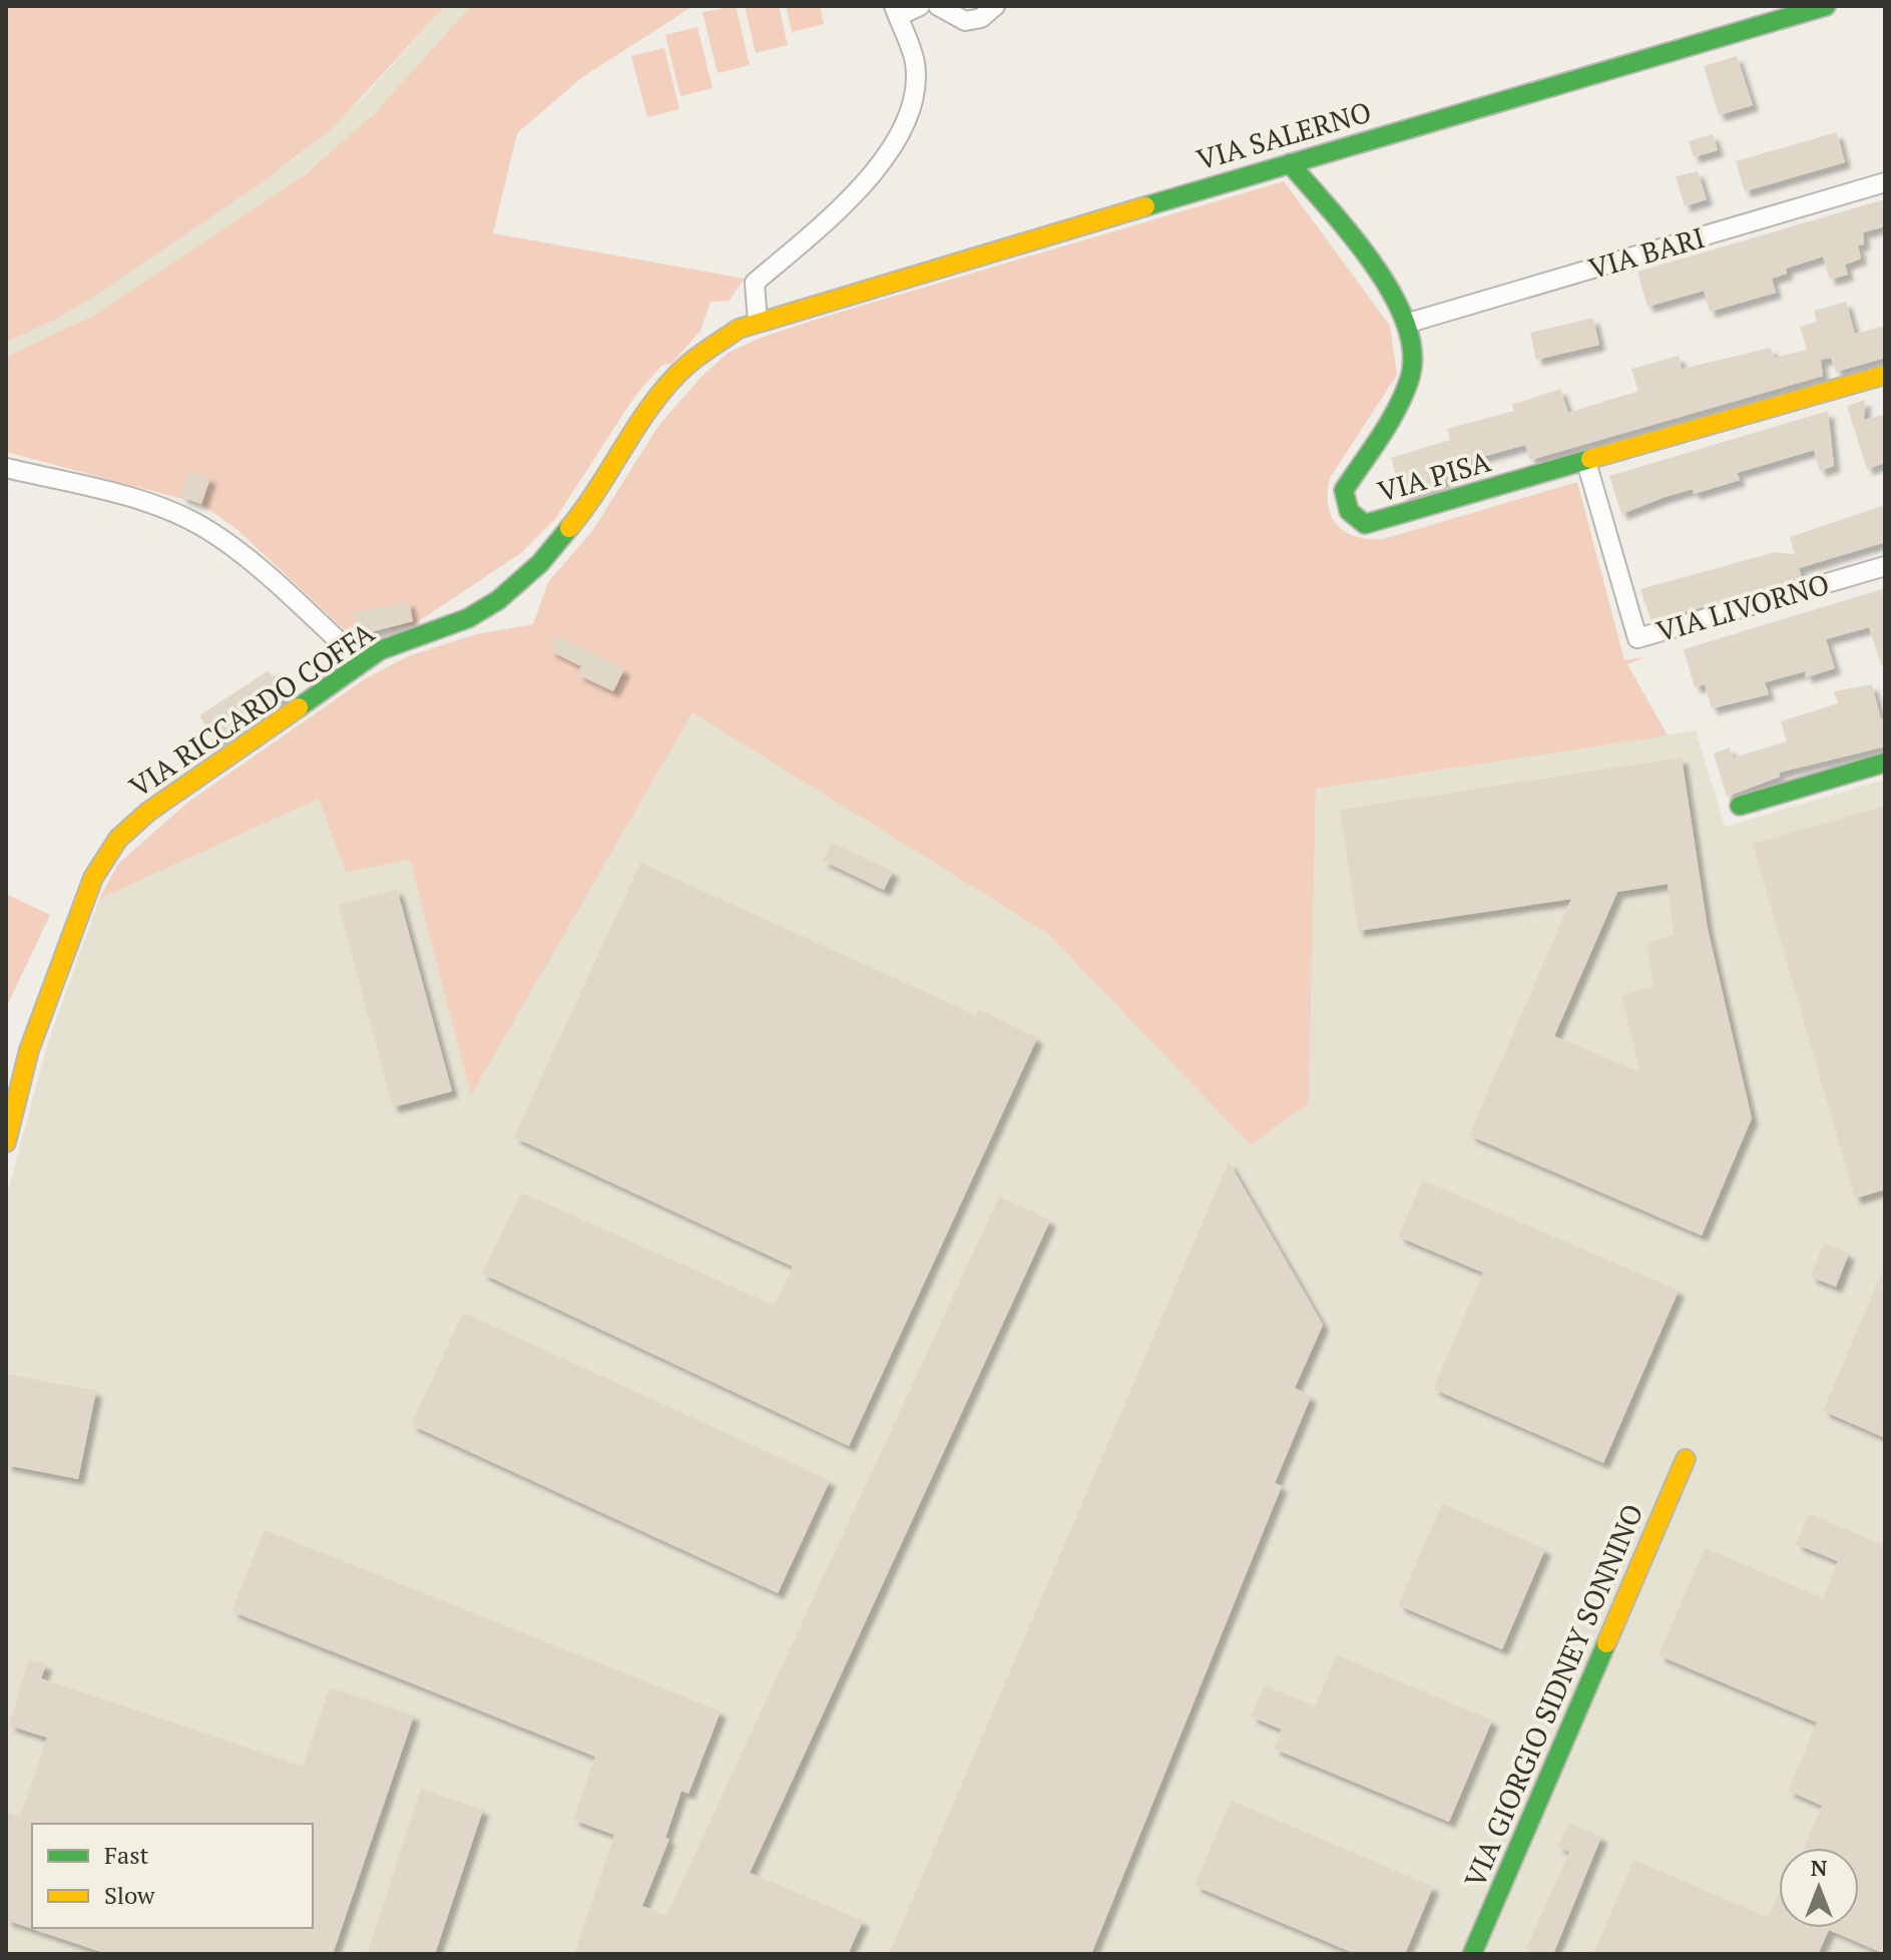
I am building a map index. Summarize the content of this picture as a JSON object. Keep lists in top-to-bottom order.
{
  "streets": {
    "street": [
      "VIA SALERNO",
      "VIA BARI",
      "VIA PISA",
      "VIA LIVORNO",
      "VIA RICCARDO COFFA",
      "VIA GIORGIO SIDNEY SONNINO"
    ]
  },
  "crossings": [
    ["VIA SALERNO", "VIA PISA"],
    ["VIA SALERNO", "VIA RICCARDO COFFA"],
    ["VIA BARI", "VIA PISA"],
    ["VIA PISA", "VIA LIVORNO"]
  ],
  "legend": ["Fast", "Slow"],
  "north": "top"
}
